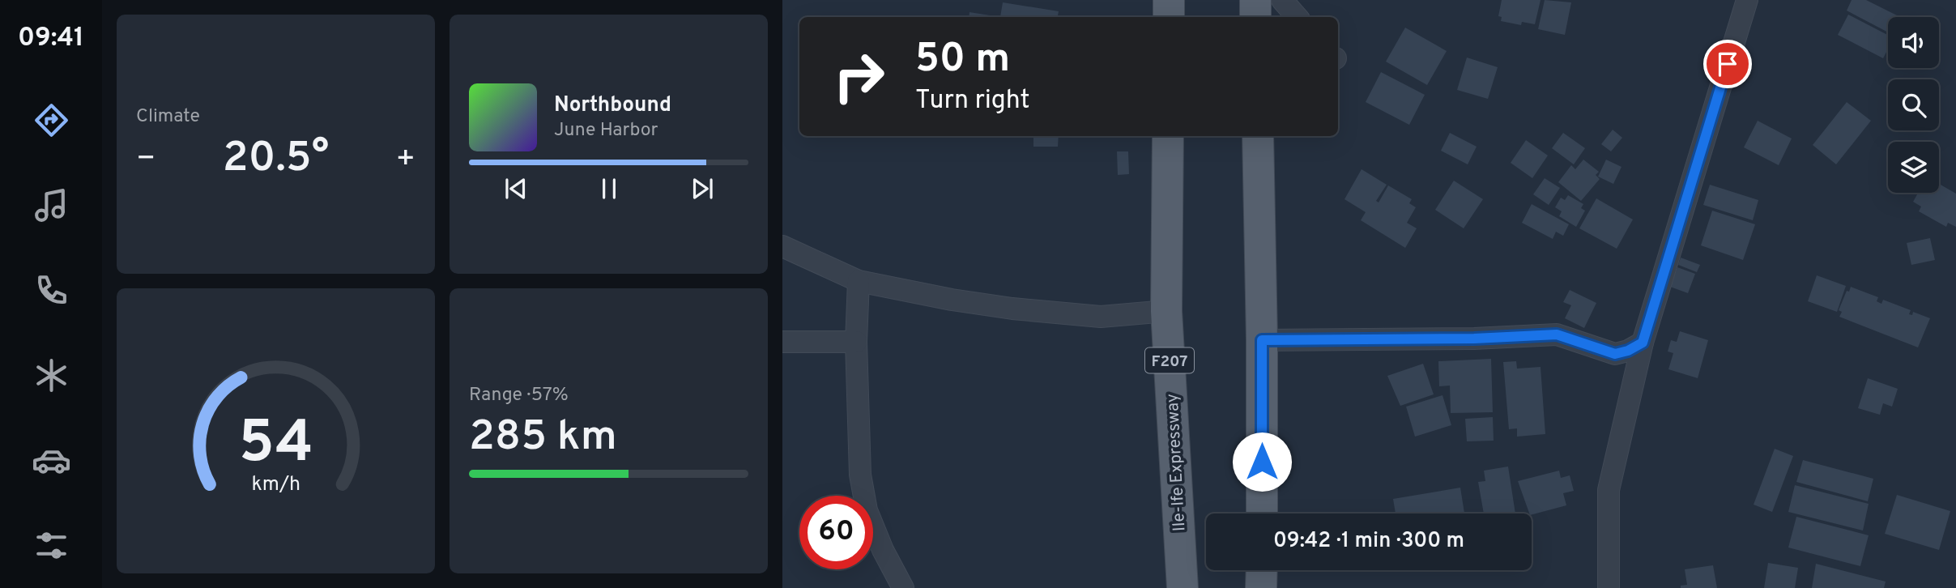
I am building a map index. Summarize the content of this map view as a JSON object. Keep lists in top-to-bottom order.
{
  "streets": {
    "main road": ["F207", "Ile-Ife Expressway"]
  },
  "page": {
    "tabs": "09:41",
    "tile": [
      "Climate",
      ["Range · 57%", "285 km"]
    ],
    "turn": ["50 m", "Turn right"],
    "song": ["Northbound", "June Harbor"],
    "heat": ["−", "20.5°", "+"],
    "limit": "60",
    "trip": "09:42 · 1 min · 300 m",
    "gauge": ["54", "km/h"]
  }
}
